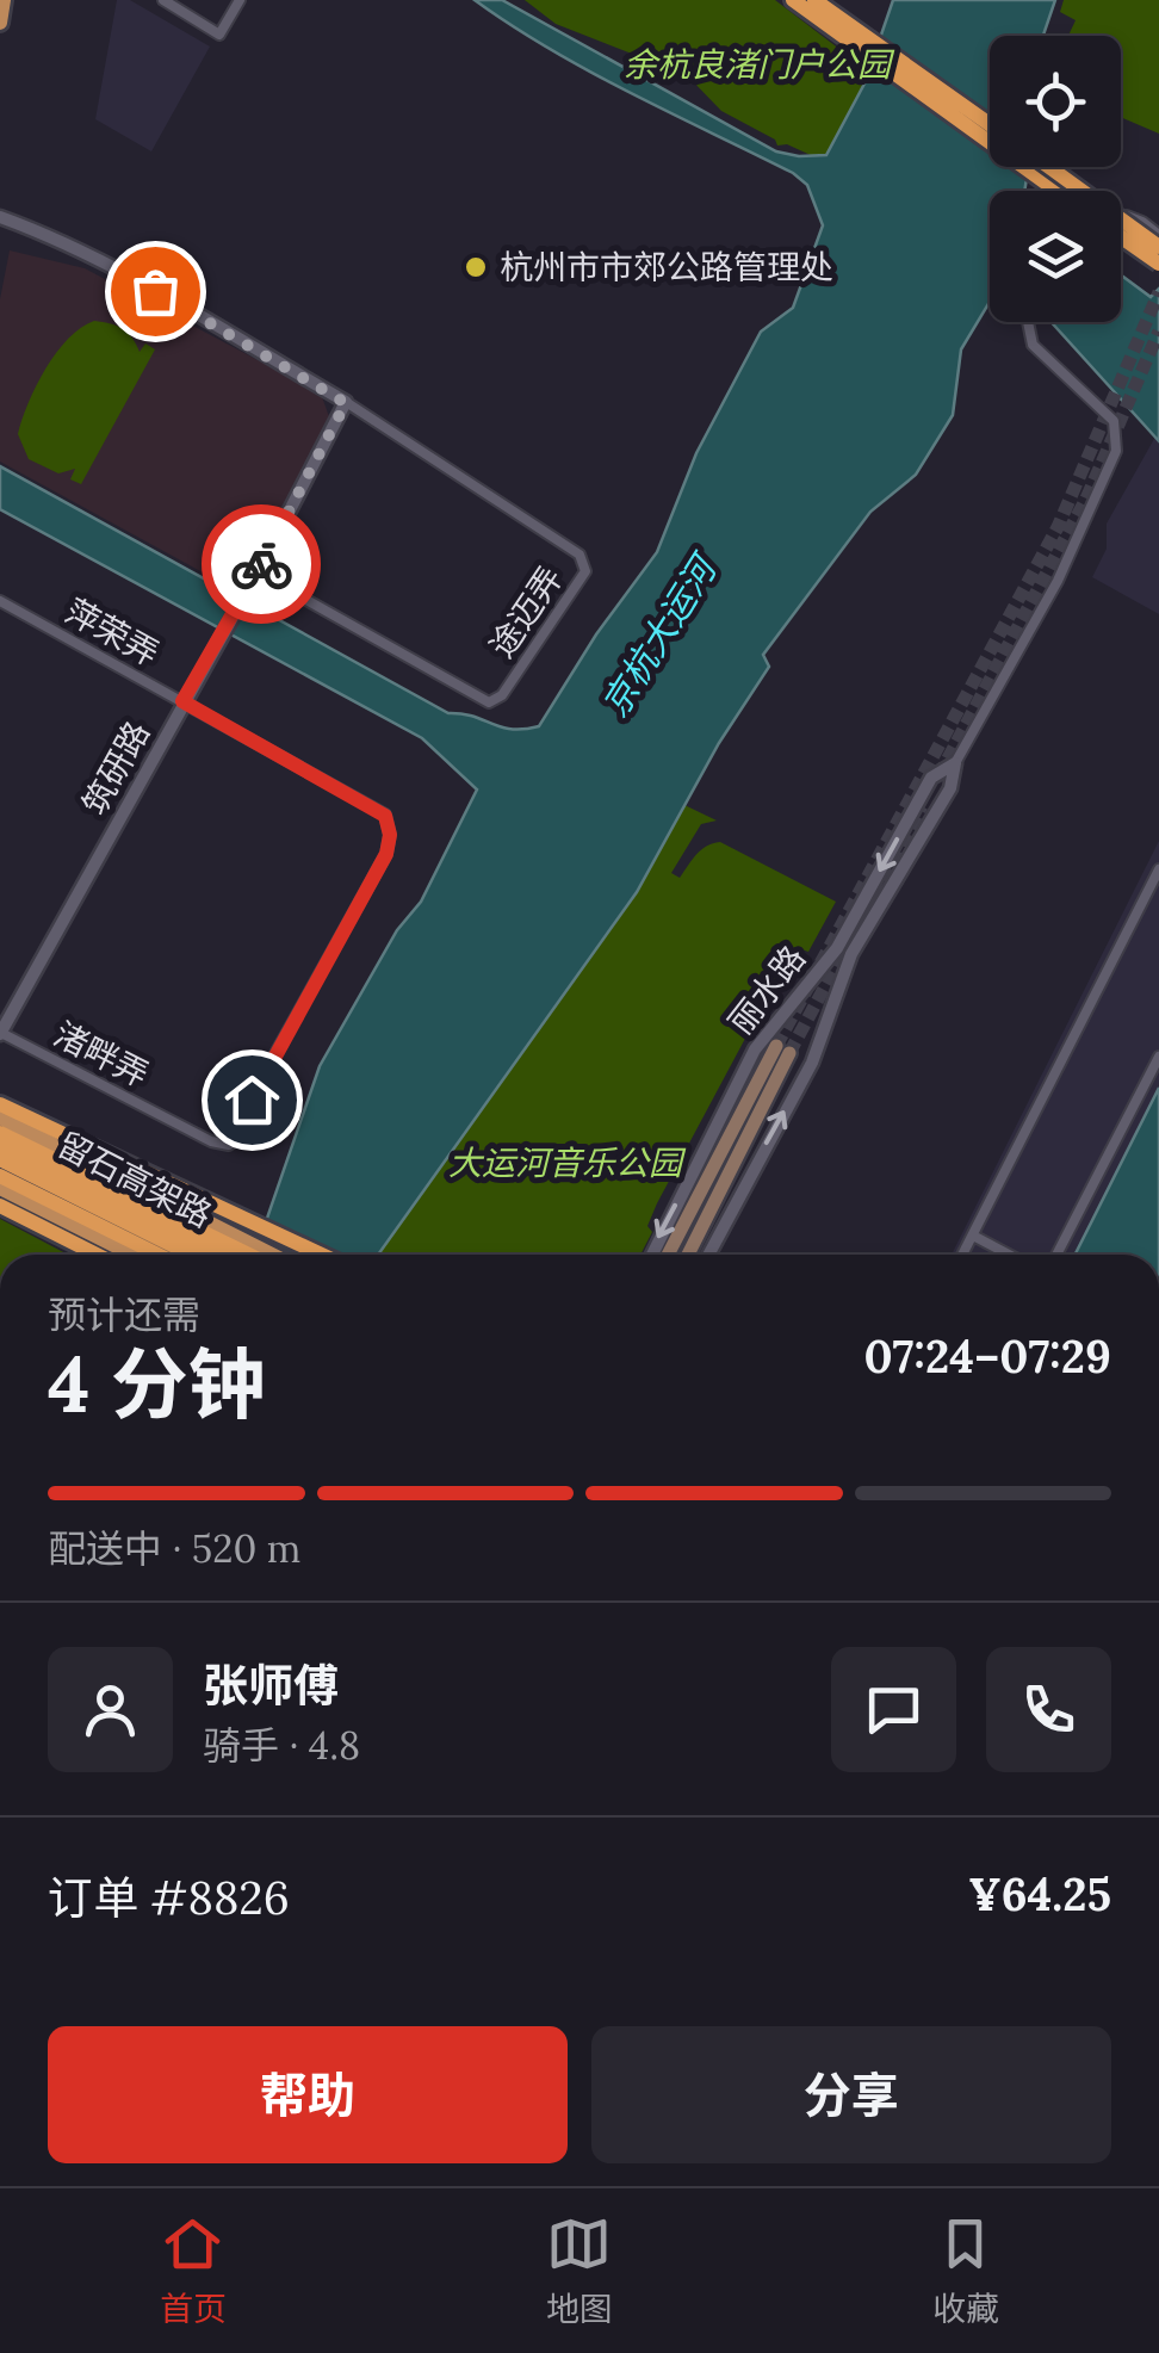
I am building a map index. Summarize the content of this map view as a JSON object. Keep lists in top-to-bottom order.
{
  "streets": {
    "highway": ["留石高架路"],
    "main road": ["丽水路"],
    "street": [
      "途迈弄",
      "萍荣弄",
      "筑研路",
      "渚畔弄"
    ]
  },
  "crossings": [
    ["途迈弄", "筑研路"],
    ["萍荣弄", "筑研路"],
    ["萍荣弄", "渚畔弄"],
    ["筑研路", "渚畔弄"]
  ],
  "water": ["京杭大运河"],
  "parks": ["余杭良渚门户公园", "大运河音乐公园"],
  "places": ["杭州市市郊公路管理处"],
  "page": {
    "heading": ["4 分钟", "预计还需", "07:24–07:29"],
    "panel": [
      "张师傅",
      "骑手 · 4.8",
      "订单 #8826",
      "¥64.25"
    ],
    "bar": "配送中 · 520 m",
    "buttons": ["帮助", "分享"],
    "tabs": ["首页", "地图", "收藏"]
  }
}
